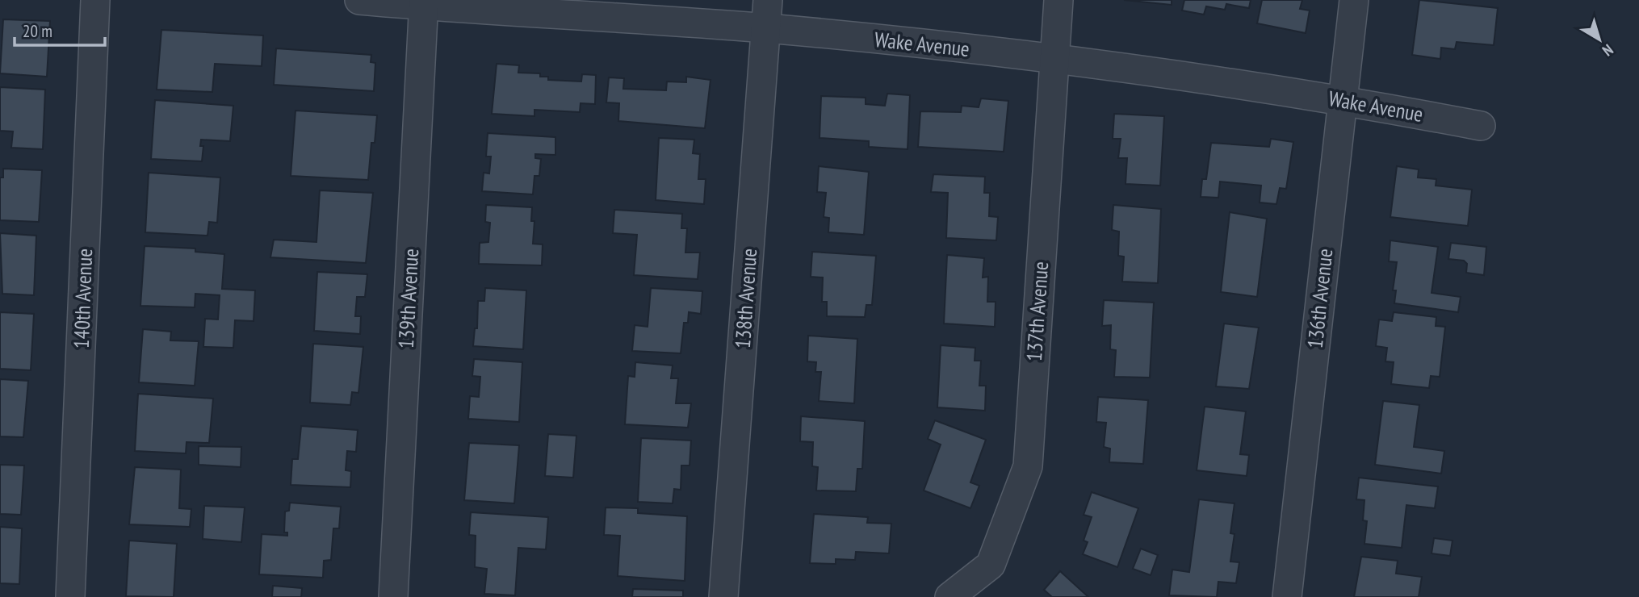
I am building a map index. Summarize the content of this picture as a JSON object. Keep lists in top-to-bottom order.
{
  "streets": {
    "street": [
      "Wake Avenue",
      "140th Avenue",
      "139th Avenue",
      "138th Avenue",
      "136th Avenue",
      "137th Avenue"
    ]
  },
  "crossings": [
    ["Wake Avenue", "139th Avenue"],
    ["Wake Avenue", "138th Avenue"],
    ["Wake Avenue", "136th Avenue"],
    ["Wake Avenue", "137th Avenue"]
  ],
  "scale_bar": "20 m",
  "north": "bottom right"
}
